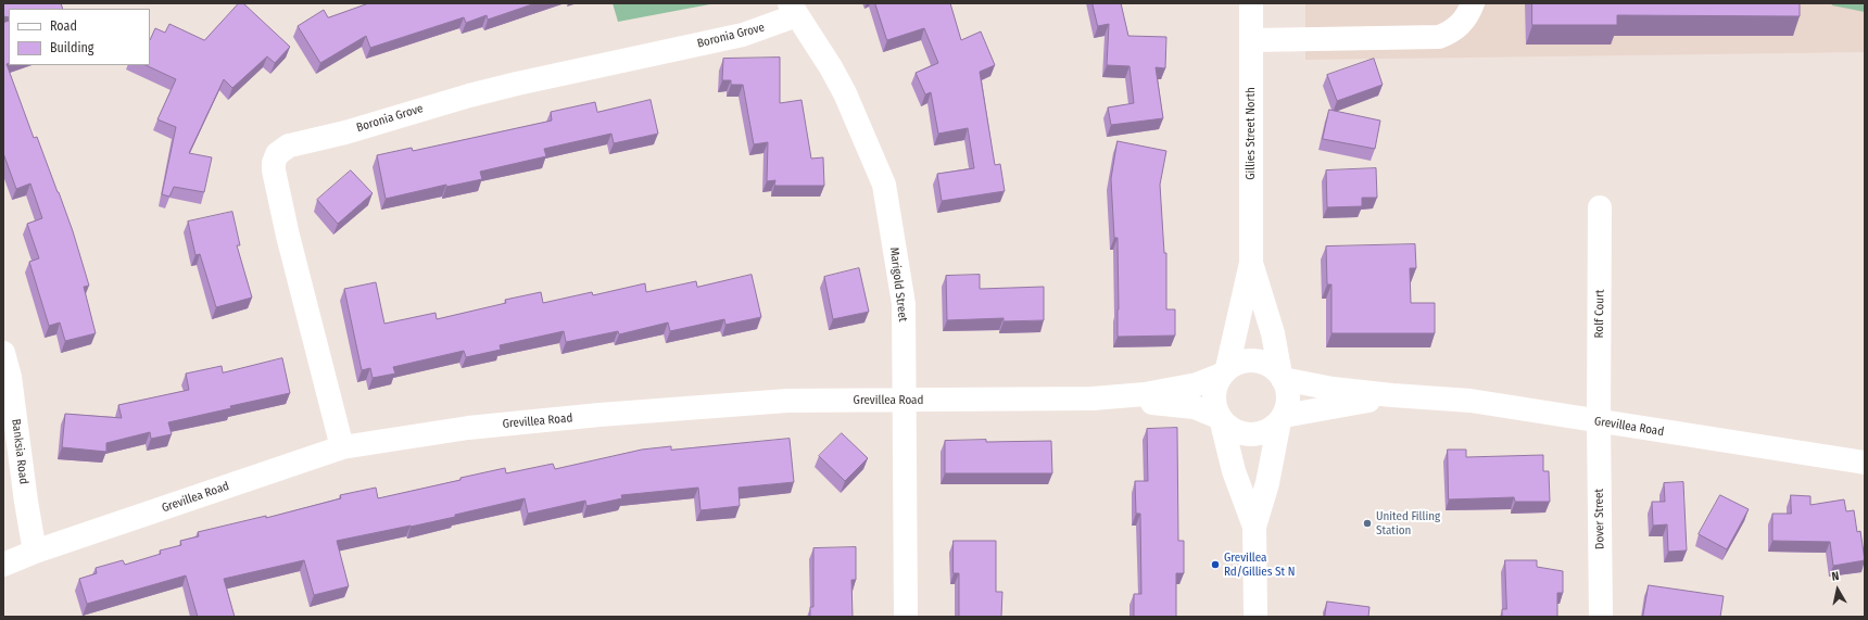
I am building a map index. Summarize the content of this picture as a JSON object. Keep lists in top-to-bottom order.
{
  "streets": {
    "street": [
      "Boronia Grove",
      "Gillies Street North",
      "Marigold Street",
      "Rolf Court",
      "Grevillea Road",
      "Banksia Road",
      "Dover Street"
    ]
  },
  "crossings": [
    ["Boronia Grove", "Marigold Street"],
    ["Boronia Grove", "Grevillea Road"],
    ["Gillies Street North", "Grevillea Road"],
    ["Marigold Street", "Grevillea Road"],
    ["Rolf Court", "Grevillea Road"],
    ["Rolf Court", "Dover Street"],
    ["Grevillea Road", "Banksia Road"],
    ["Grevillea Road", "Dover Street"]
  ],
  "places": ["United Filling Station", "Grevillea Rd/Gillies St N"],
  "legend": ["Road", "Building"],
  "north": "top"
}
